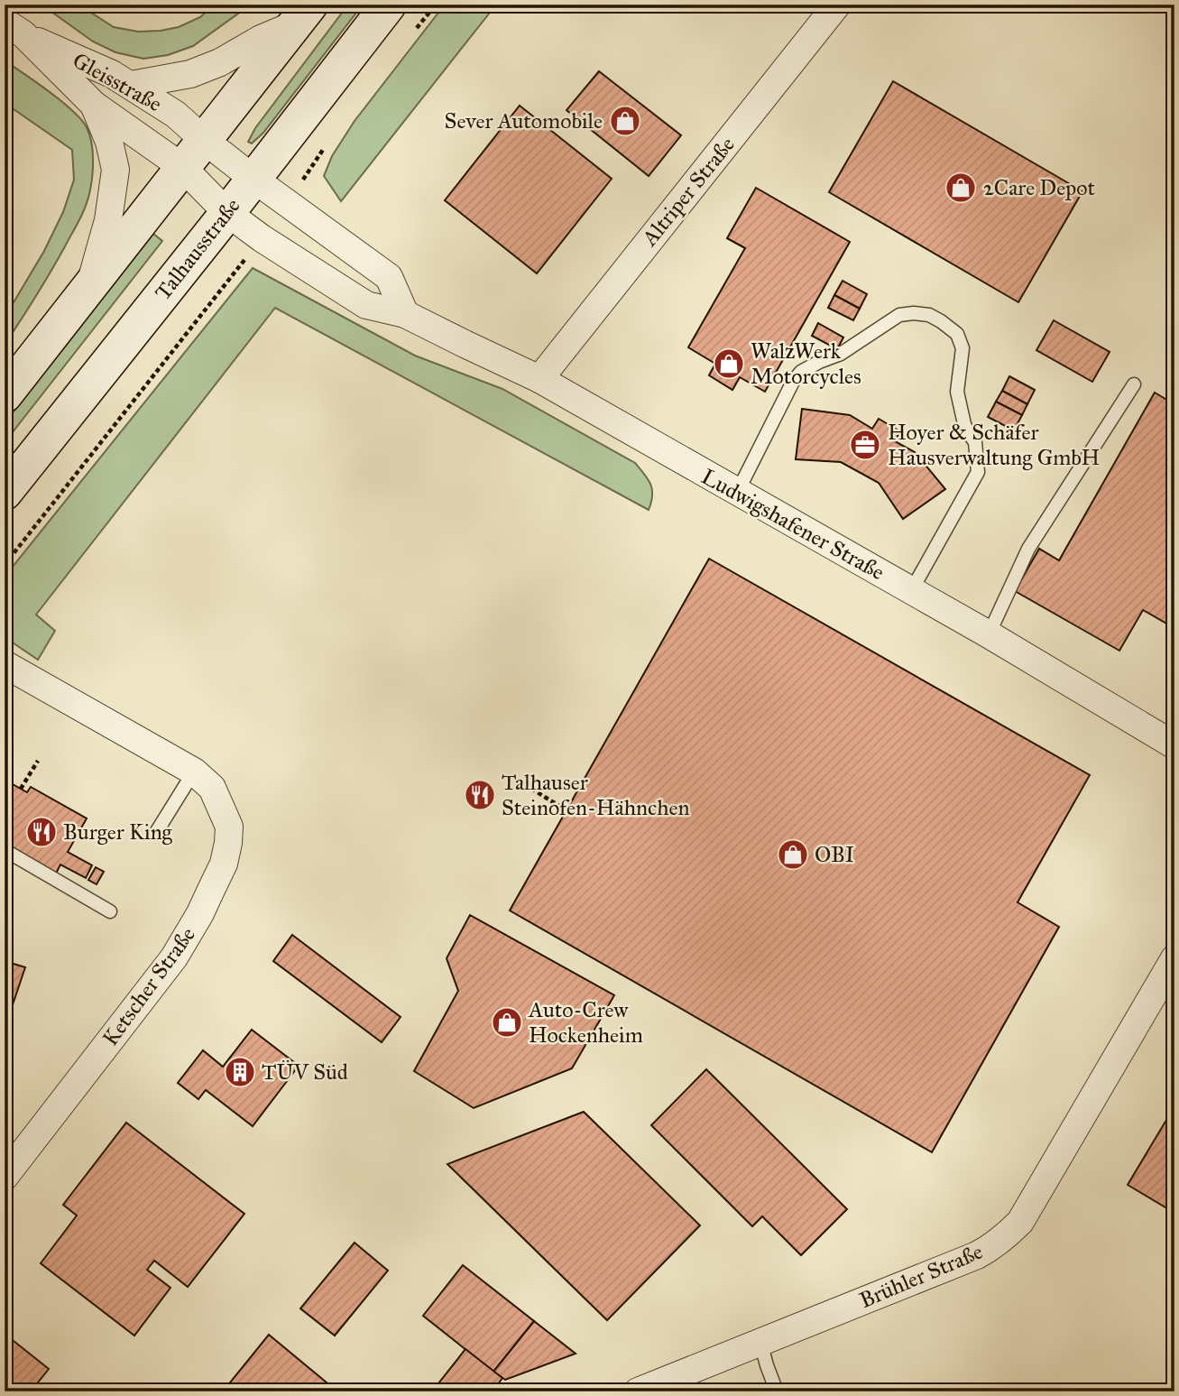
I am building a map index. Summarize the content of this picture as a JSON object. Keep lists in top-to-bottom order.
{
  "streets": {
    "main road": ["Talhausstraße"],
    "street": [
      "Gleisstraße",
      "Altriper Straße",
      "Ludwigshafener Straße",
      "Ketscher Straße",
      "Brühler Straße"
    ]
  },
  "crossings": [
    ["Gleisstraße", "Talhausstraße"],
    ["Gleisstraße", "Ludwigshafener Straße"],
    ["Altriper Straße", "Ludwigshafener Straße"],
    ["Talhausstraße", "Ludwigshafener Straße"]
  ],
  "places": {
    "shop": [
      "Sever Automobile",
      "2Care Depot",
      "WalzWerk Motorcycles",
      "OBI",
      "Auto-Crew Hockenheim"
    ],
    "office": ["Hoyer & Schäfer Hausverwaltung GmbH"],
    "restaurant": ["Talhauser Steinofen-Hähnchen", "Burger King"],
    "building": ["TÜV Süd"]
  }
}
